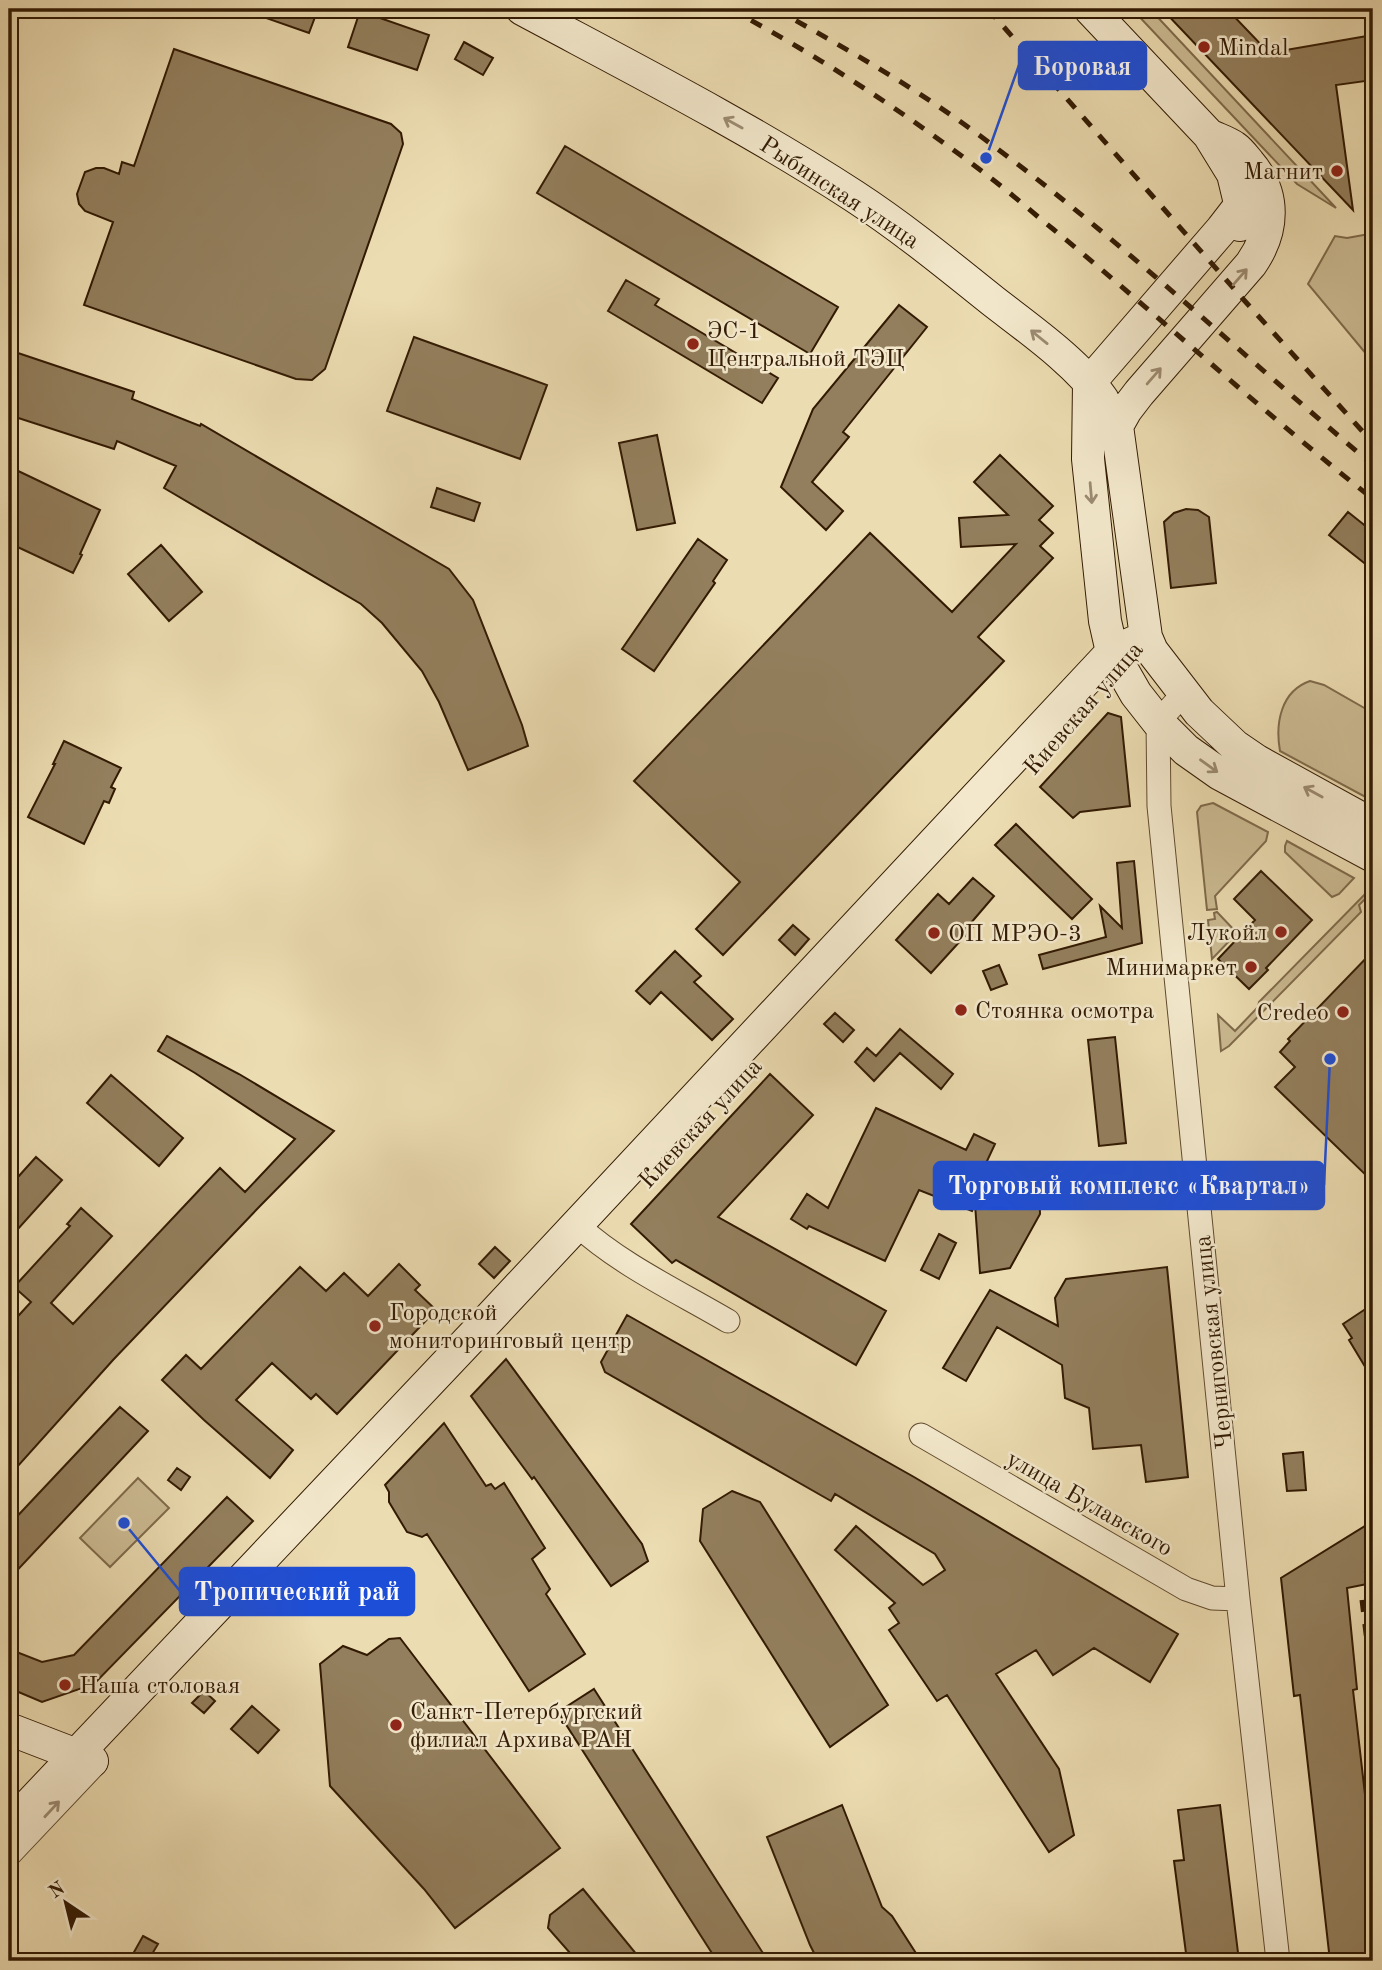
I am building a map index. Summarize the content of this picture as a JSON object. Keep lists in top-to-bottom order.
{
  "streets": {
    "main road": ["Рыбинская улица", "Киевская улица"],
    "street": ["Черниговская улица", "улица Булавского"]
  },
  "crossings": [
    ["Черниговская улица", "улица Булавского"]
  ],
  "one_way": ["Рыбинская улица"],
  "places": [
    "Mindal",
    "Боровая",
    "Магнит",
    "ЭС-1 Центральной ТЭЦ",
    "Лукойл",
    "ОП МРЭО-3",
    "Минимаркет",
    "Стоянка осмотра",
    "Credeo",
    "Торговый комплекс «Квартал»",
    "Городской мониторинговый центр",
    "Тропический рай",
    "Наша столовая",
    "Санкт-Петербургский филиал Архива РАН"
  ],
  "north": "top left"
}
